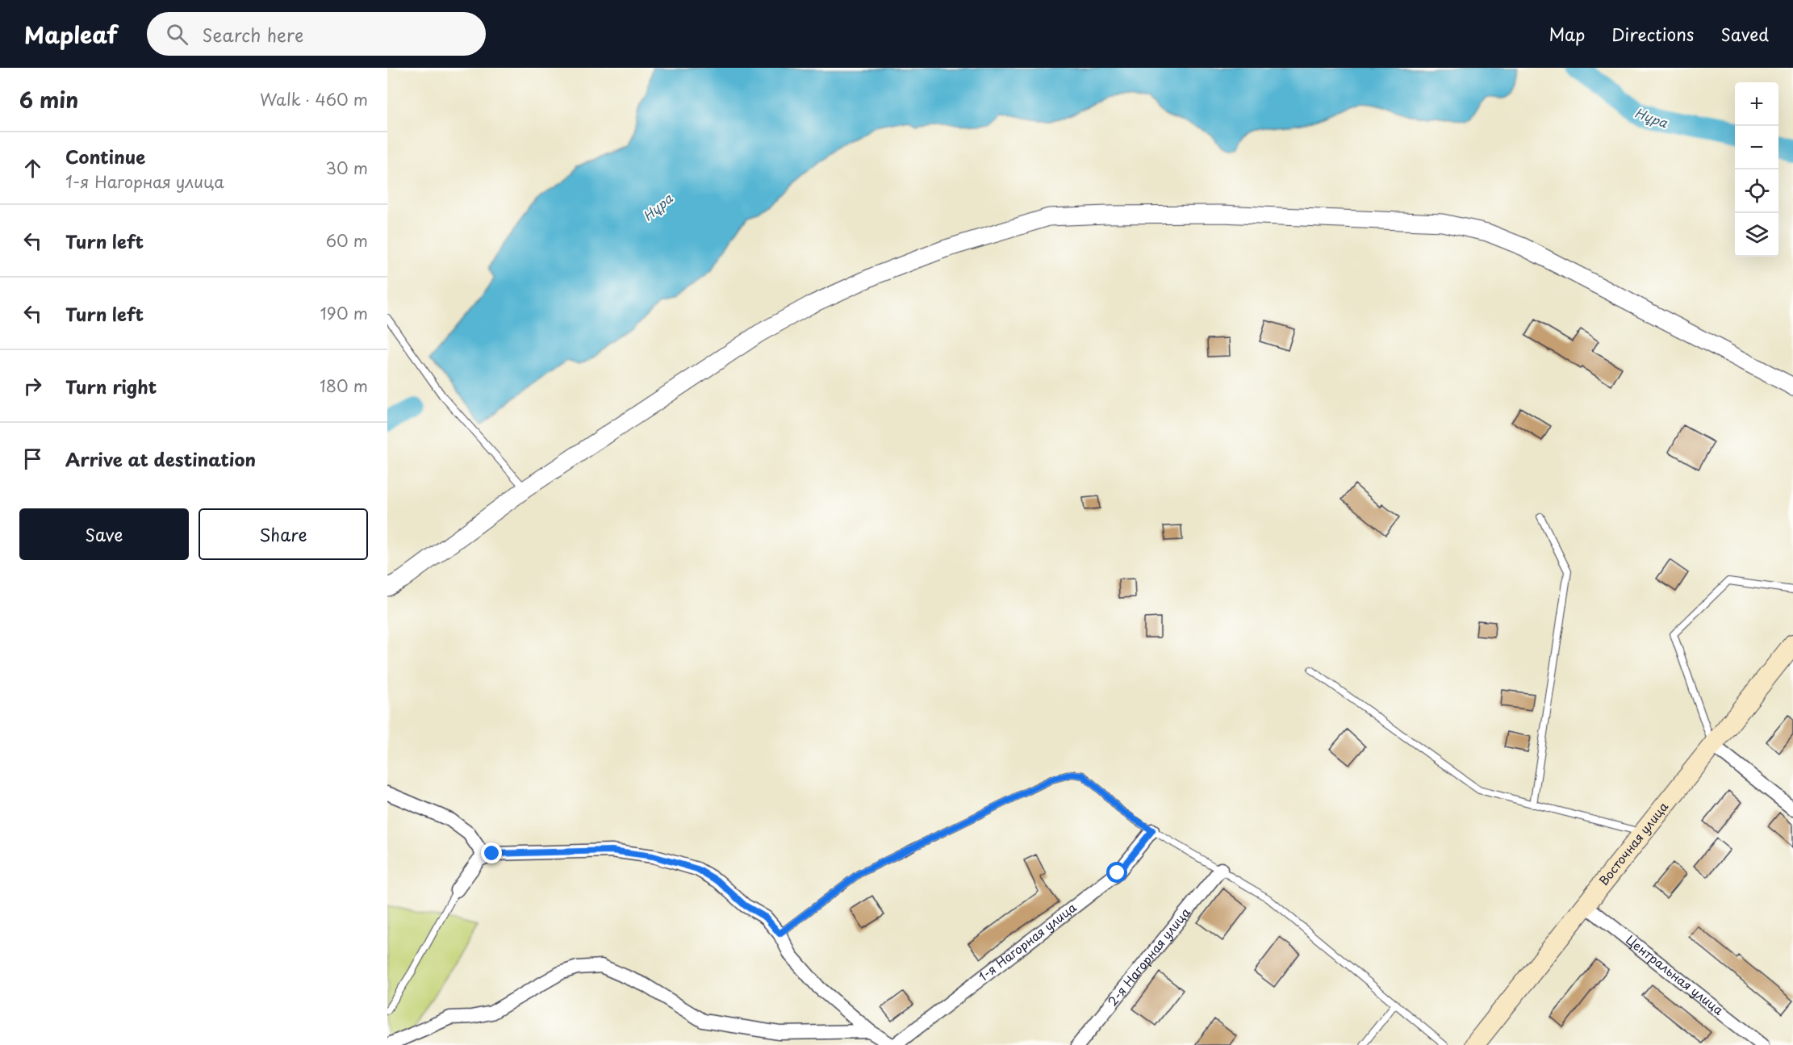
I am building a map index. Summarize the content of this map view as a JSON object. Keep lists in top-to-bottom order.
{
  "streets": {
    "main road": ["Восточная улица"],
    "street": ["1-я Нагорная улица", "2-я Нагорная улица", "Центральная улица"]
  },
  "crossings": [
    ["Восточная улица", "Центральная улица"]
  ],
  "water": ["Нұра"],
  "page": {
    "header": "Mapleaf",
    "search": "Search here",
    "nav": ["Map", "Directions", "Saved"],
    "heading": ["6 min", "Walk · 460 m"],
    "map_buttons": ["+", "−"],
    "list": [
      ["Continue", "1-я Нагорная улица", "30 m"],
      ["Turn left", "60 m"],
      ["Turn left", "190 m"],
      ["Turn right", "180 m"],
      "Arrive at destination"
    ],
    "buttons": ["Save", "Share"]
  }
}
